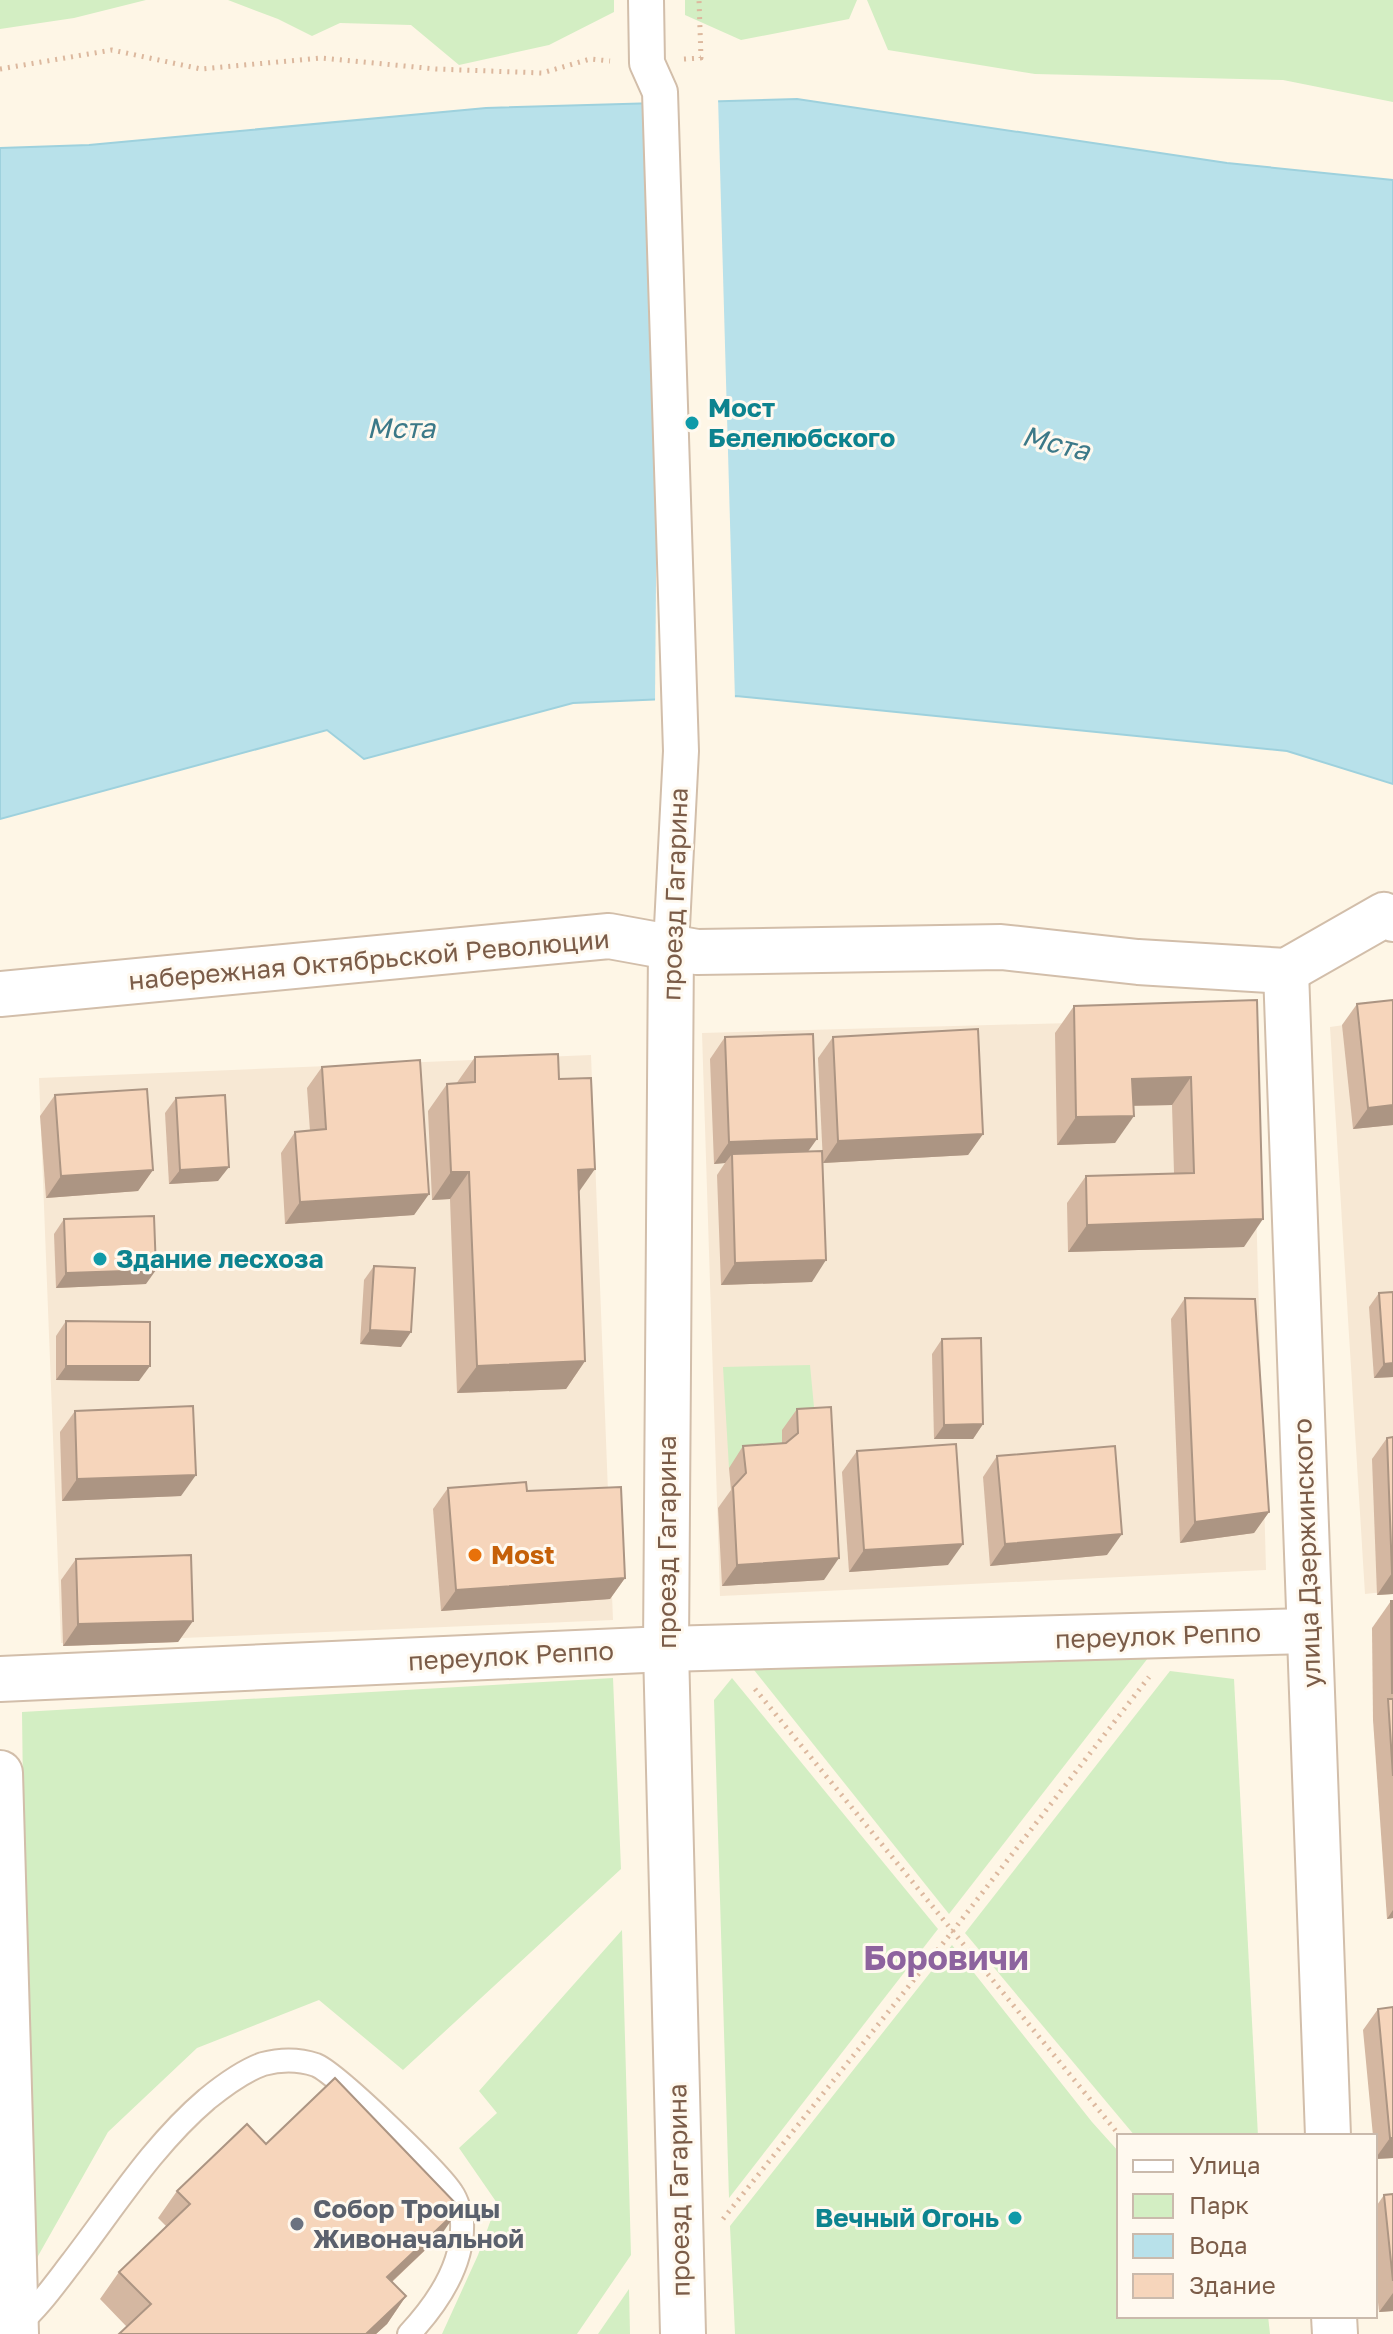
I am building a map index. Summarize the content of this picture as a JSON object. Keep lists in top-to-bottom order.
{
  "streets": {
    "street": [
      "проезд Гагарина",
      "набережная Октябрьской Революции",
      "улица Дзержинского",
      "переулок Реппо"
    ]
  },
  "crossings": [
    ["проезд Гагарина", "набережная Октябрьской Революции"],
    ["проезд Гагарина", "переулок Реппо"],
    ["набережная Октябрьской Революции", "улица Дзержинского"],
    ["улица Дзержинского", "переулок Реппо"]
  ],
  "districts": ["Боровичи"],
  "water": ["Мста"],
  "places": [
    "Мост Белелюбского",
    "Здание лесхоза",
    "Most",
    "Вечный Огонь",
    "Собор Троицы Живоначальной"
  ],
  "legend": [
    "Улица",
    "Парк",
    "Вода",
    "Здание"
  ]
}
